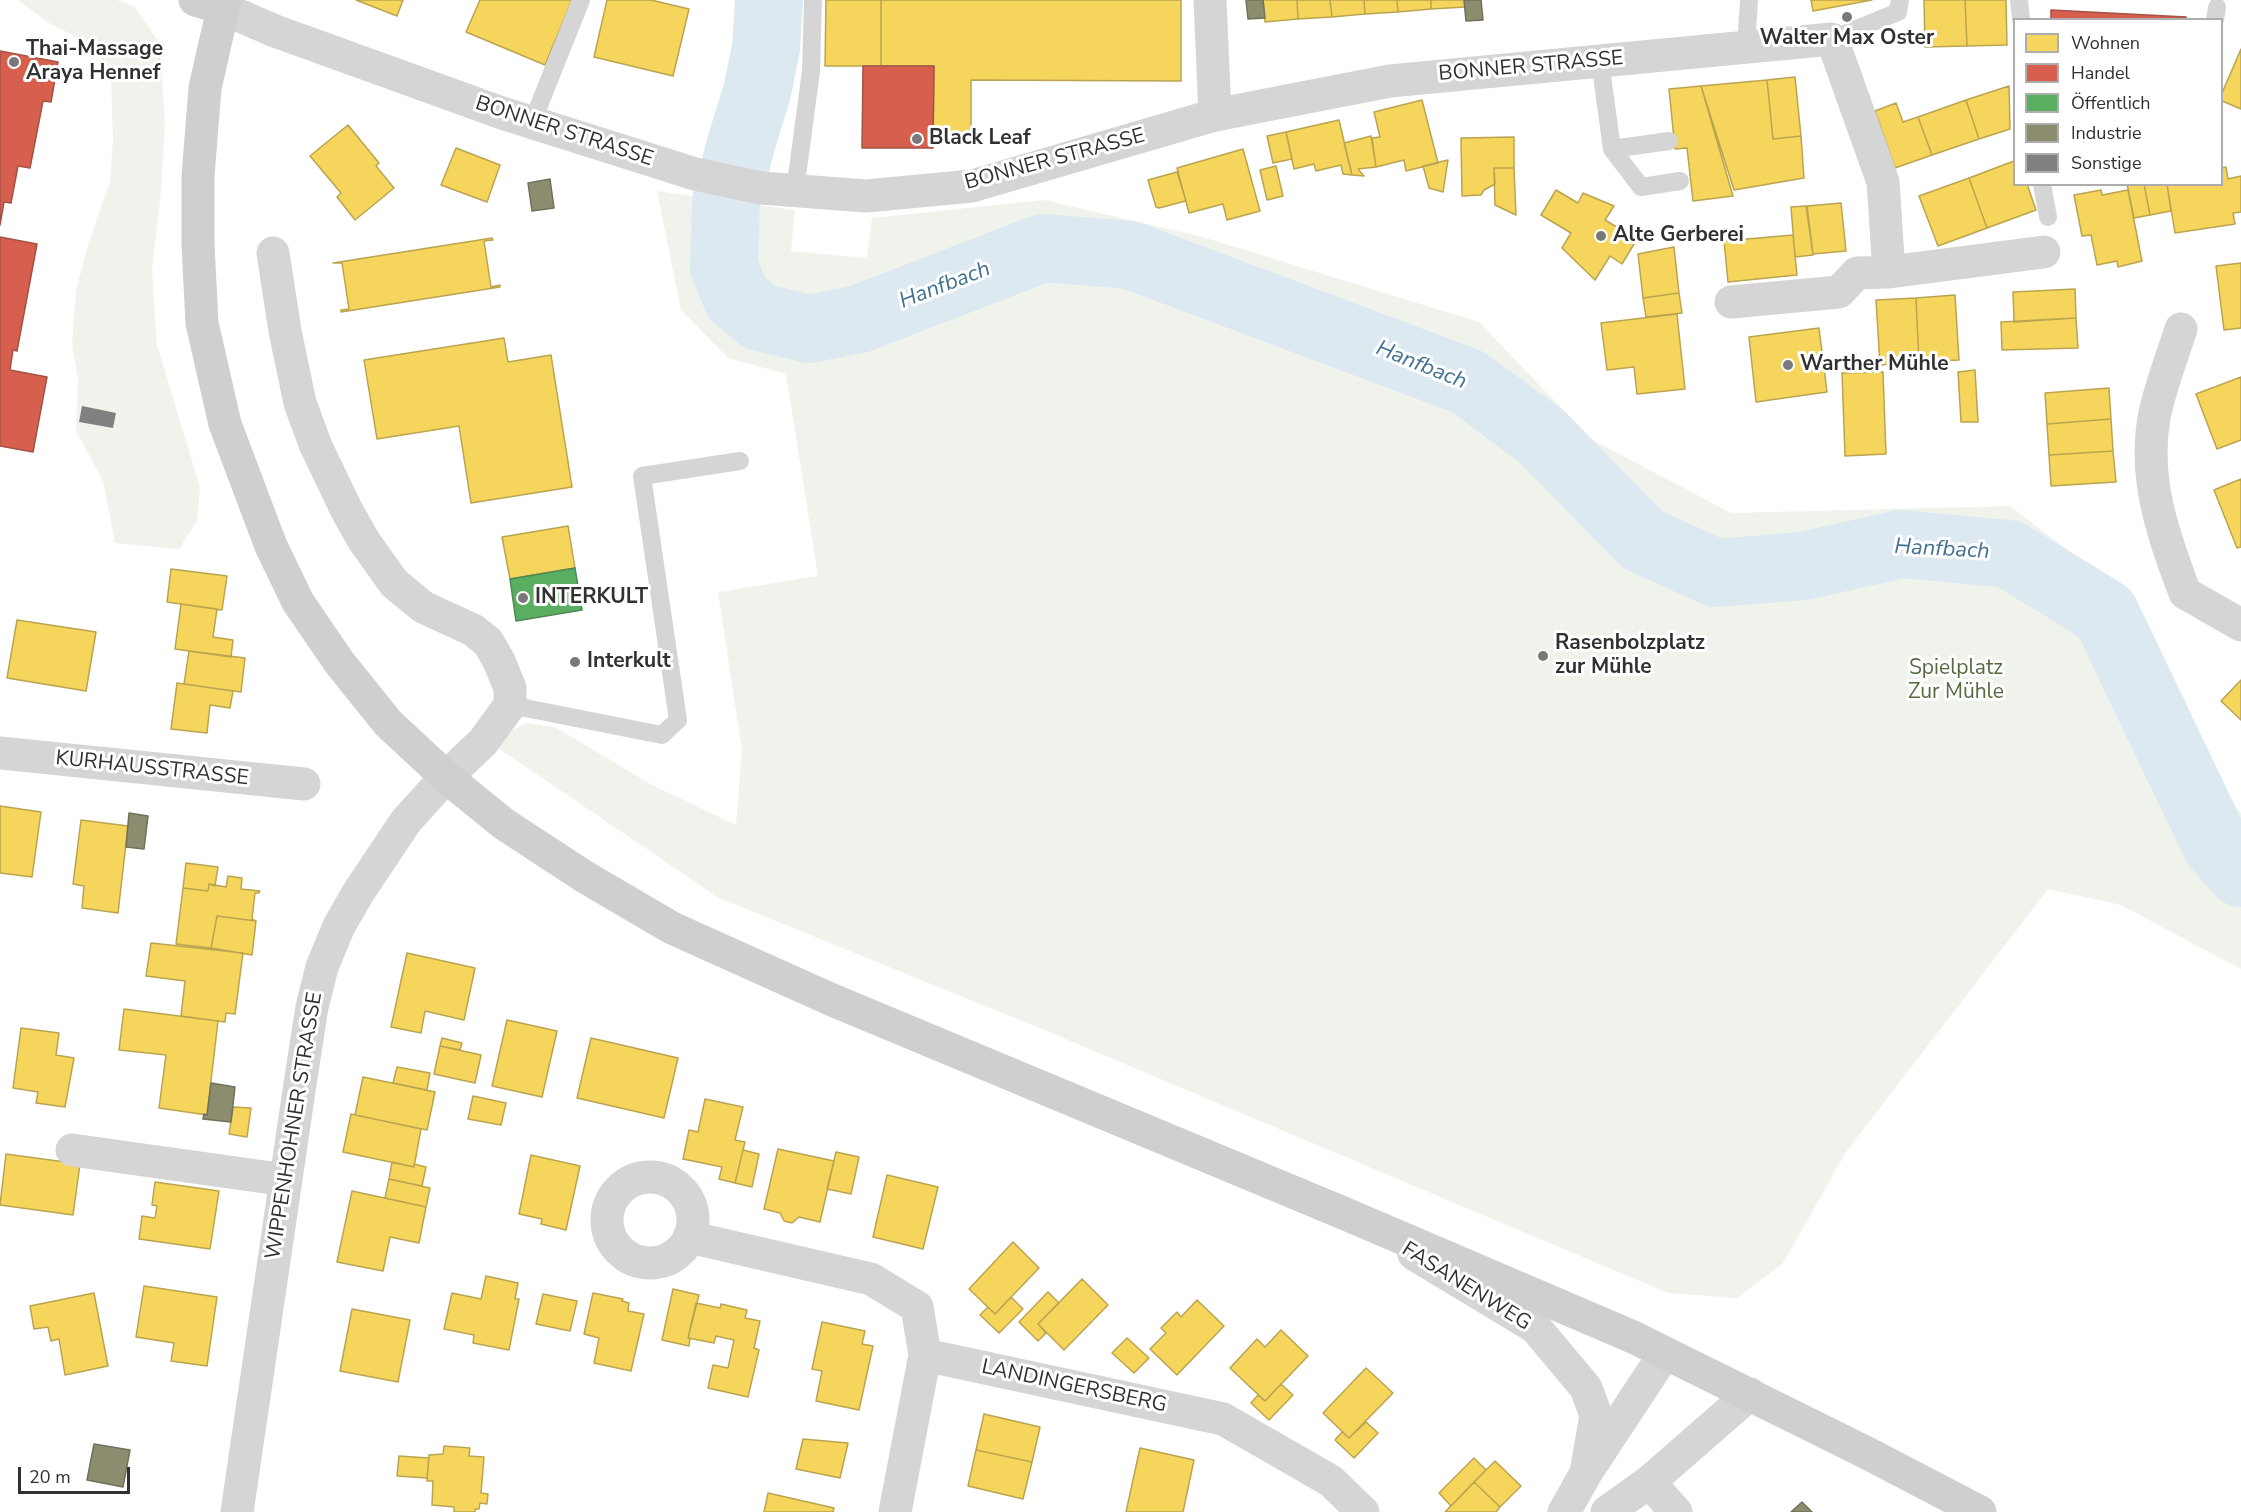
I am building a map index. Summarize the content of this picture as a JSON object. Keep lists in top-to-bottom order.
{
  "streets": {
    "street": [
      "BONNER STRASSE",
      "KURHAUSSTRASSE",
      "WIPPENHOHNER STRASSE",
      "FASANENWEG",
      "LANDINGERSBERG"
    ]
  },
  "water": ["Hanfbach"],
  "parks": ["Spielplatz Zur Mühle"],
  "places": [
    "Walter Max Oster",
    "Thai-Massage Araya Hennef",
    "Black Leaf",
    "Alte Gerberei",
    "Warther Mühle",
    "INTERKULT",
    "Rasenbolzplatz zur Mühle",
    "Interkult"
  ],
  "legend": [
    "Wohnen",
    "Handel",
    "Öffentlich",
    "Industrie",
    "Sonstige"
  ],
  "scale_bar": "20 m"
}
